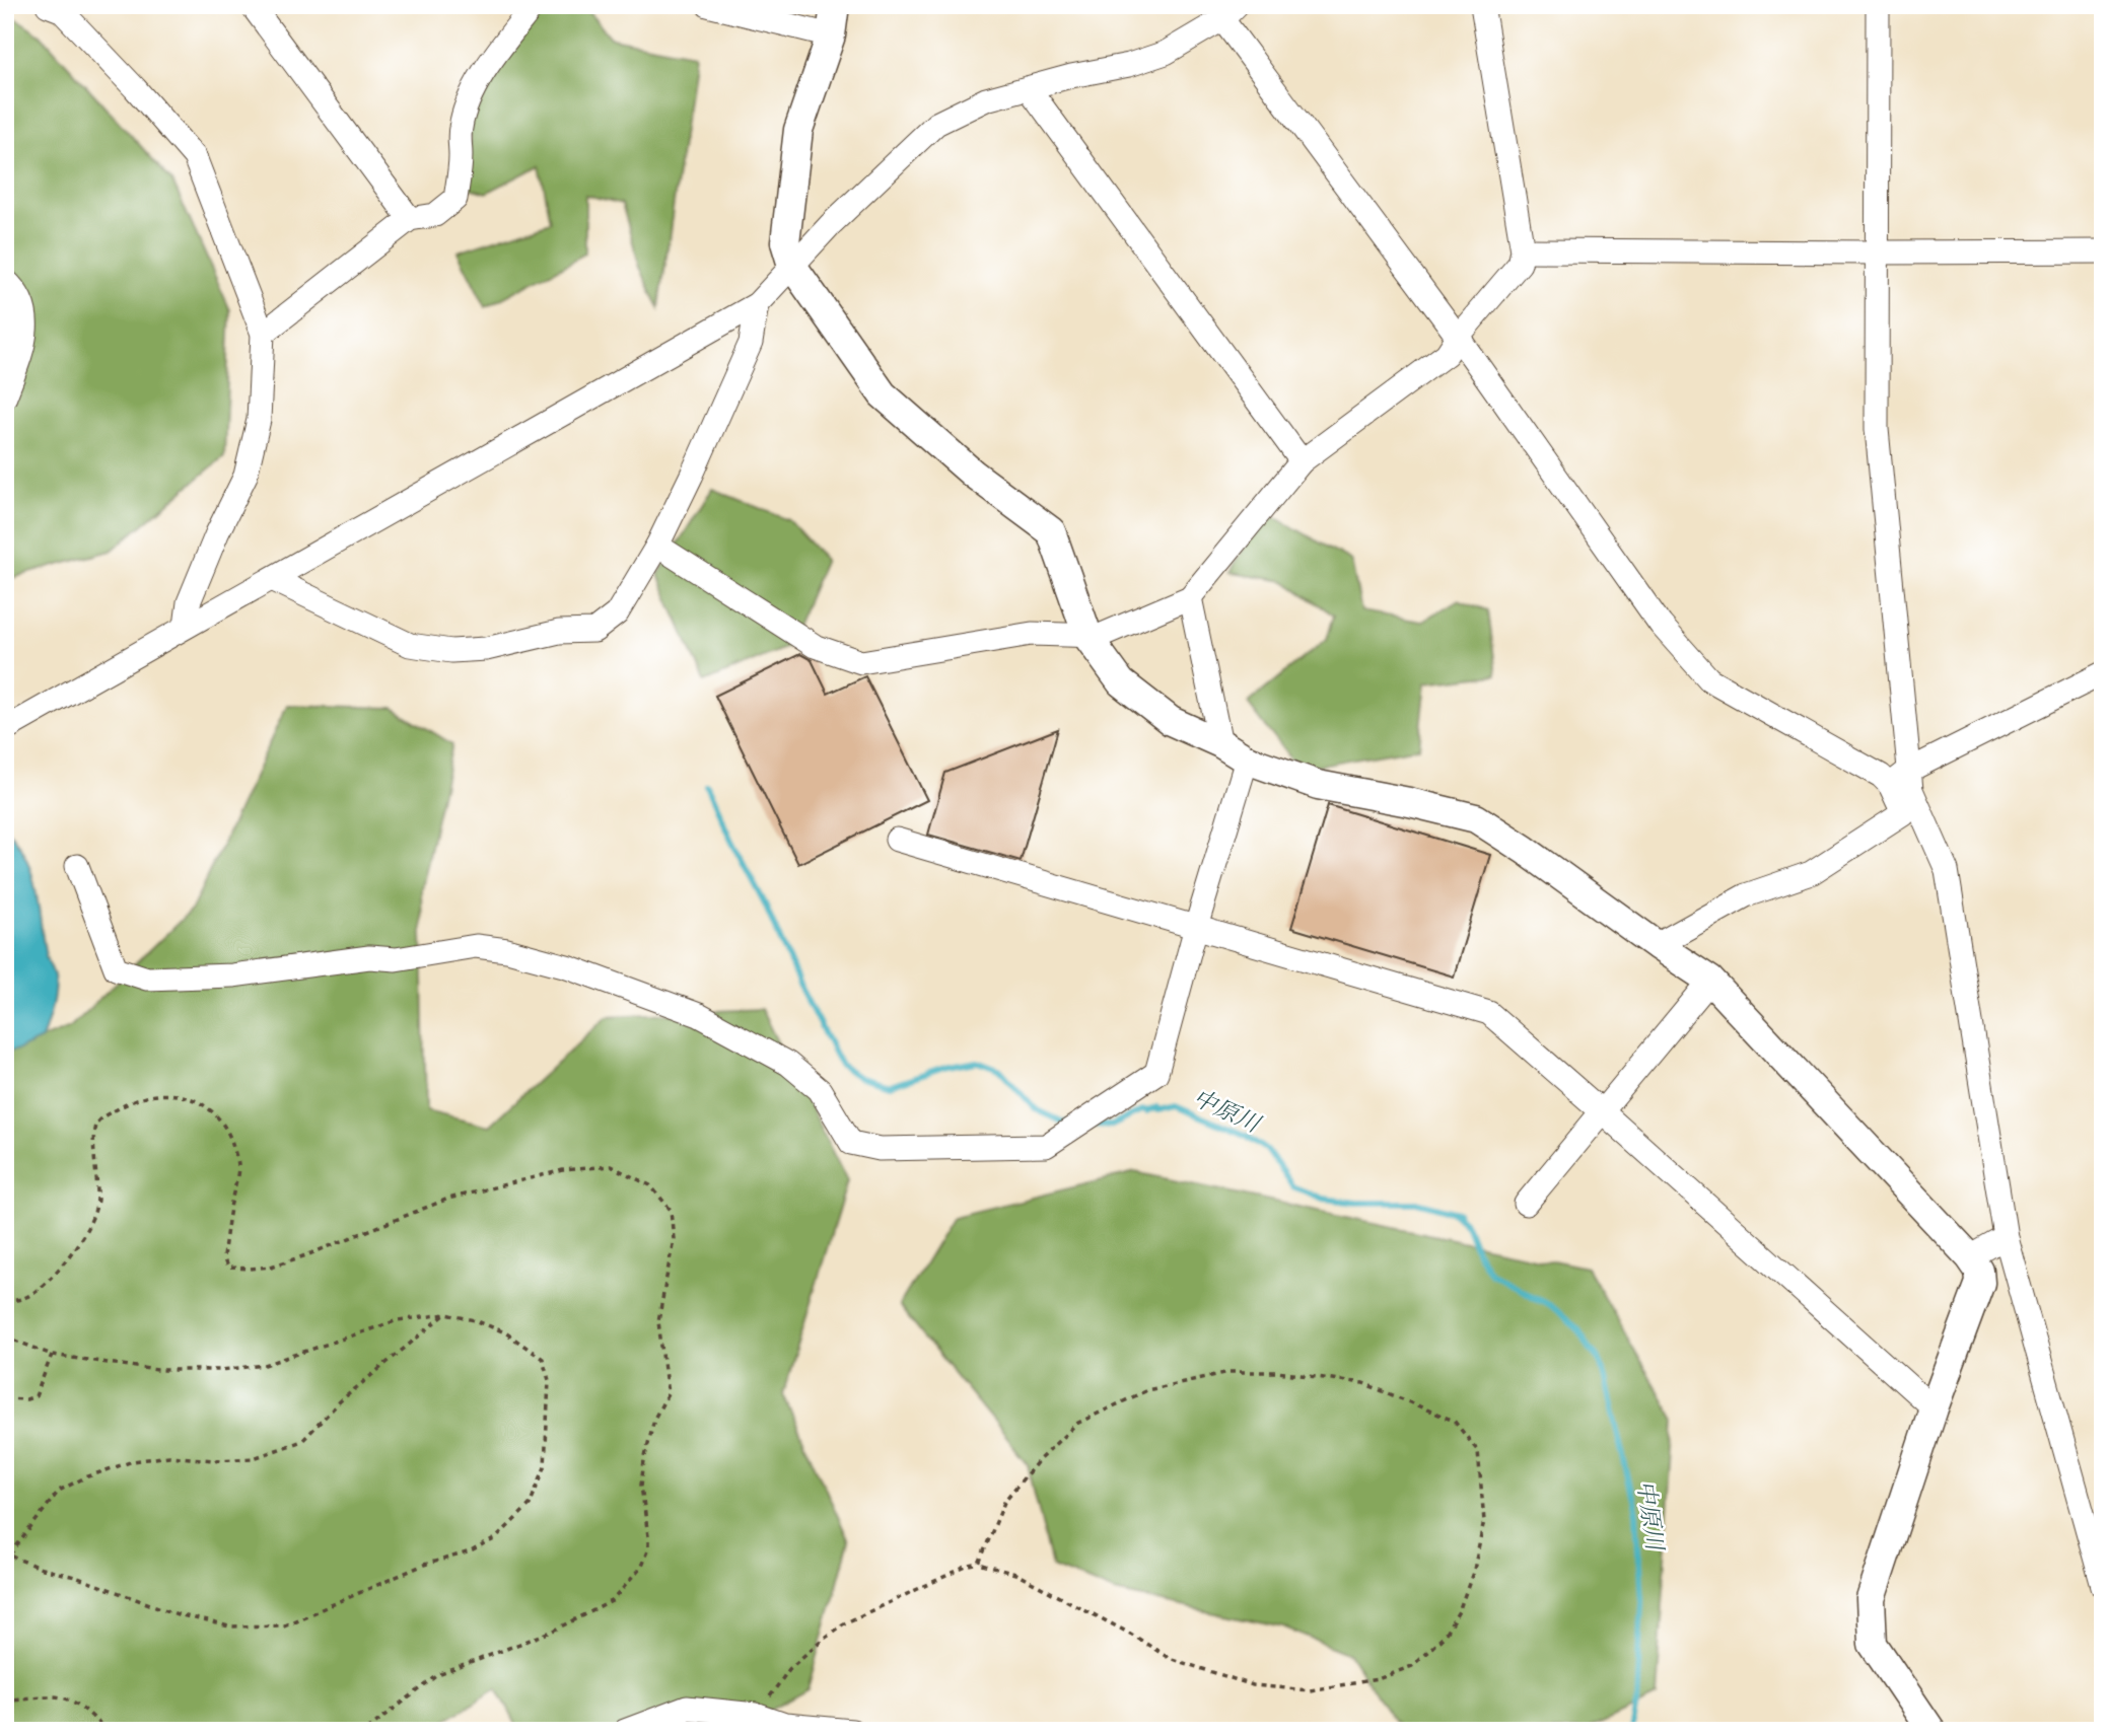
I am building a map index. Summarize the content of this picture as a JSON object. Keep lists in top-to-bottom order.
{
  "water": ["中原川"]
}
